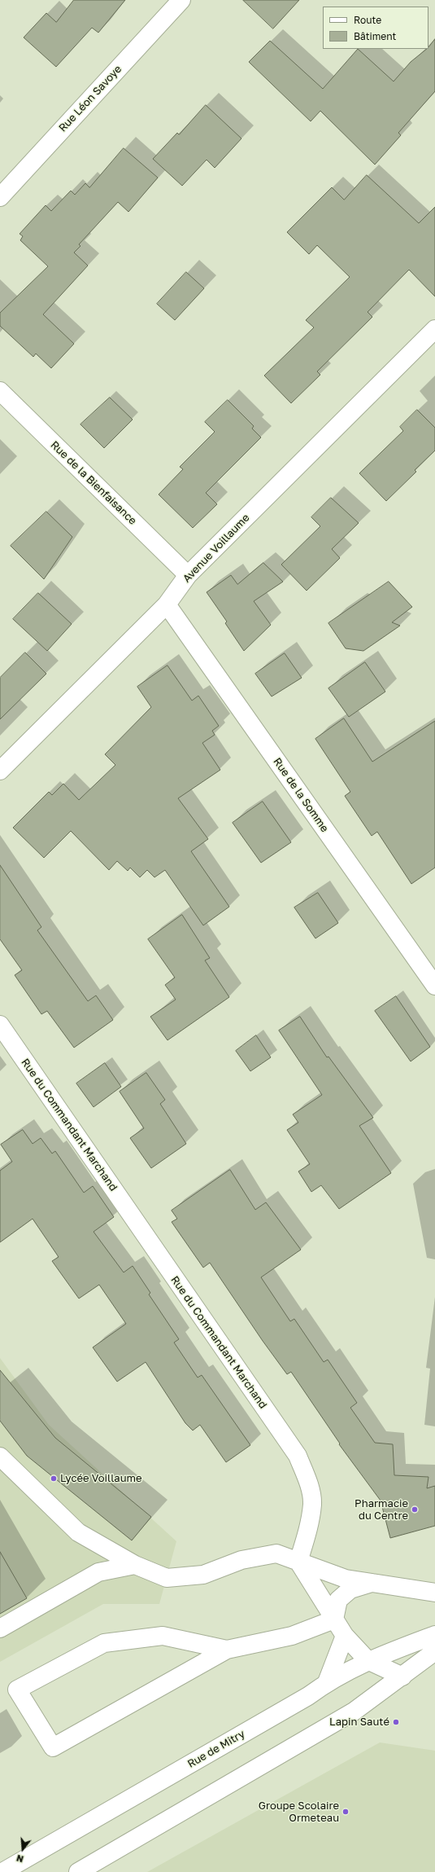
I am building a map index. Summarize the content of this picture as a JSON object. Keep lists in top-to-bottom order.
{
  "streets": {
    "street": [
      "Rue Léon Savoye",
      "Rue de la Bienfaisance",
      "Avenue Voillaume",
      "Rue de la Somme",
      "Rue du Commandant Marchand",
      "Rue de Mitry"
    ]
  },
  "crossings": [
    ["Rue de la Bienfaisance", "Avenue Voillaume"],
    ["Avenue Voillaume", "Rue de la Somme"]
  ],
  "places": [
    "Lycée Voillaume",
    "Pharmacie du Centre",
    "Lapin Sauté",
    "Groupe Scolaire Ormeteau"
  ],
  "legend": ["Route", "Bâtiment"],
  "north": "bottom"
}
